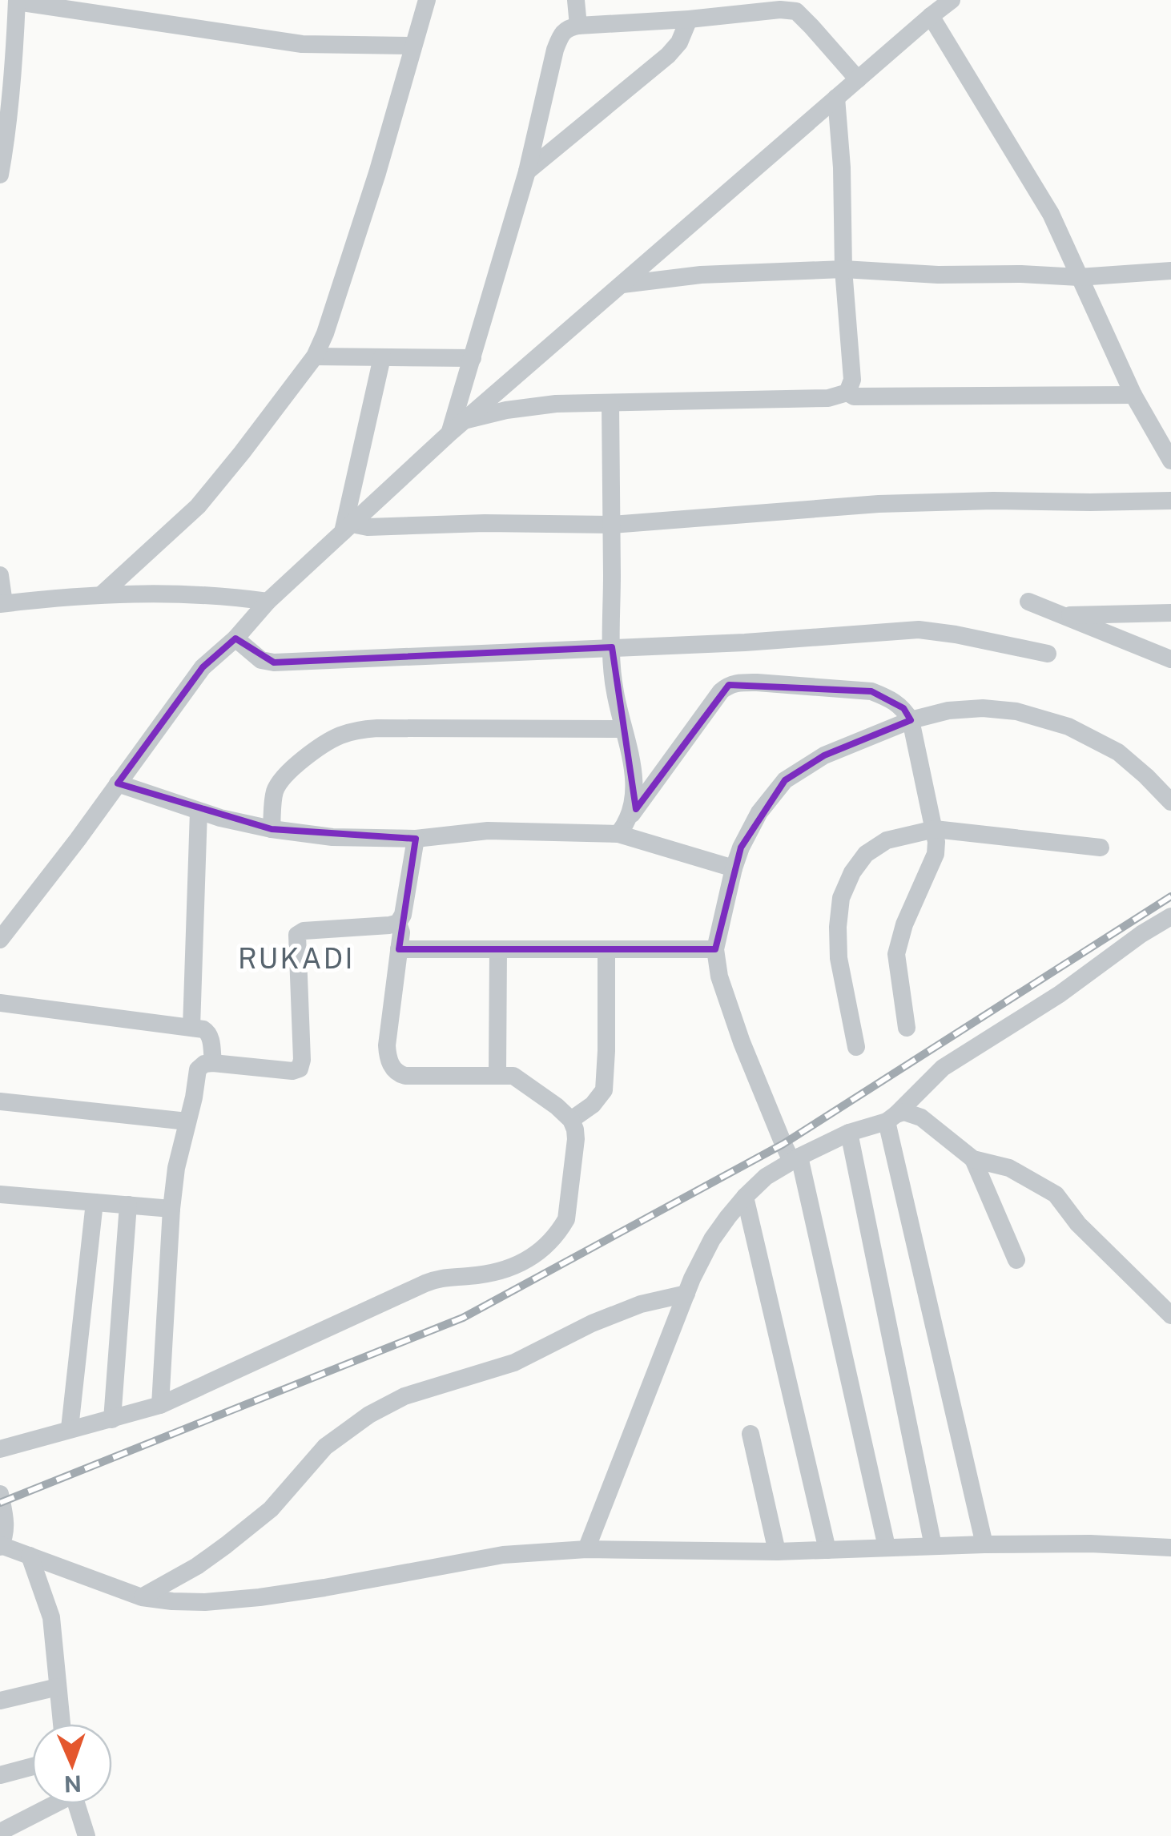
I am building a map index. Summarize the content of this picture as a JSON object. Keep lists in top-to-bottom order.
{
  "districts": ["RUKADI"],
  "north": "bottom"
}
